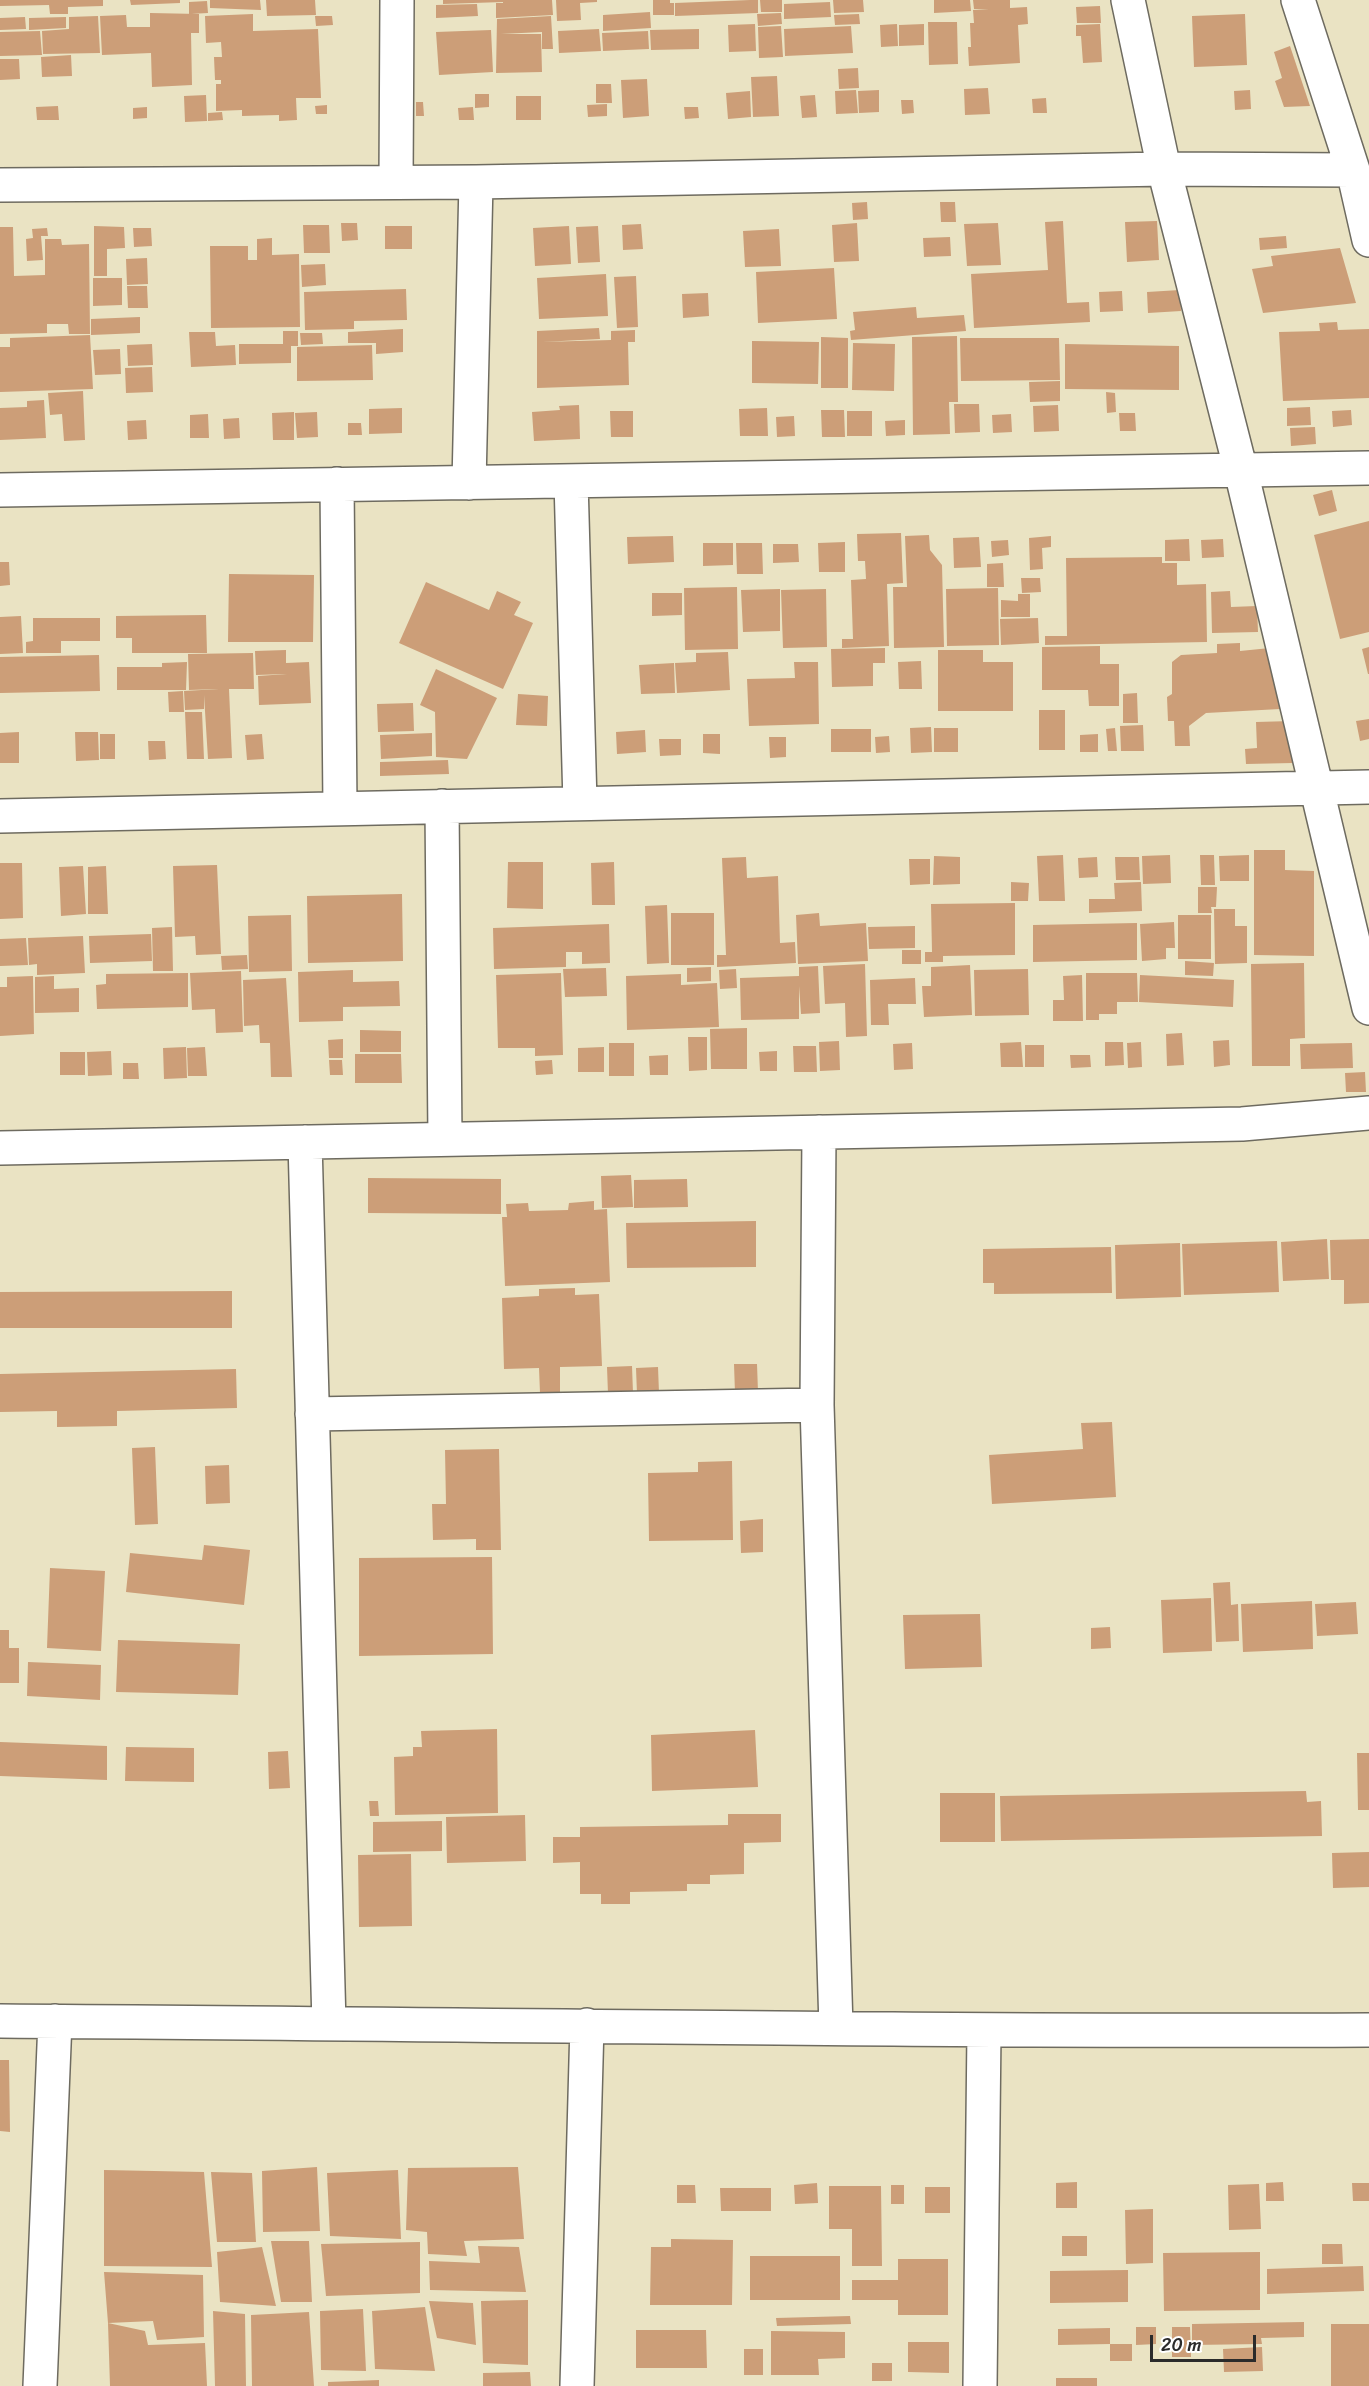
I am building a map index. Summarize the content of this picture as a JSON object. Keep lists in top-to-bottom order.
{
  "scale_bar": "20 m"
}
